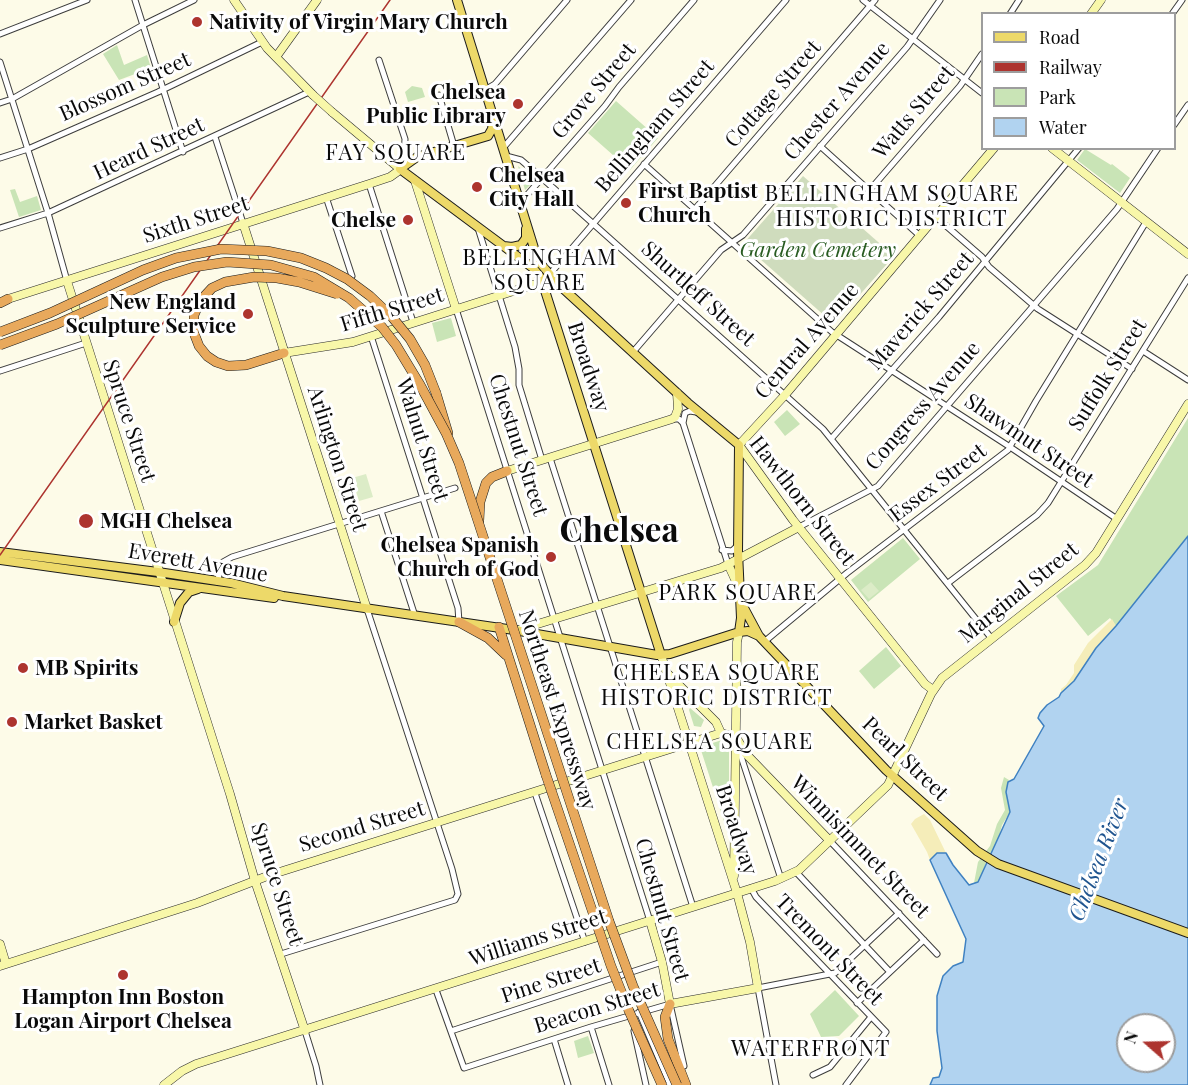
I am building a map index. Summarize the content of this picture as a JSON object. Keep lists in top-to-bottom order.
{
  "streets": {
    "highway": ["Northeast Expressway"],
    "main road": [
      "Broadway",
      "Hawthorn Street",
      "Everett Avenue",
      "Pearl Street"
    ],
    "street": [
      "Blossom Street",
      "Grove Street",
      "Cottage Street",
      "Chester Avenue",
      "Watts Street",
      "Bellingham Street",
      "Heard Street",
      "Sixth Street",
      "Shurtleff Street",
      "Fifth Street",
      "Maverick Street",
      "Central Avenue",
      "Suffolk Street",
      "Congress Avenue",
      "Spruce Street",
      "Walnut Street",
      "Shawmut Street",
      "Chestnut Street",
      "Arlington Street",
      "Essex Street",
      "Marginal Street",
      "Second Street",
      "Winnisimmet Street",
      "Williams Street",
      "Tremont Street",
      "Pine Street",
      "Beacon Street"
    ]
  },
  "crossings": [
    ["Blossom Street", "Spruce Street"],
    ["Grove Street", "Shurtleff Street"],
    ["Grove Street", "Broadway"],
    ["Cottage Street", "Shawmut Street"],
    ["Chester Avenue", "Shurtleff Street"],
    ["Chester Avenue", "Shawmut Street"],
    ["Chester Avenue", "Hawthorn Street"],
    ["Bellingham Street", "Shurtleff Street"],
    ["Bellingham Street", "Fifth Street"],
    ["Bellingham Street", "Broadway"],
    ["Bellingham Street", "Shawmut Street"],
    ["Bellingham Street", "Hawthorn Street"],
    ["Heard Street", "Spruce Street"],
    ["Heard Street", "Arlington Street"],
    ["Sixth Street", "Spruce Street"],
    ["Sixth Street", "Arlington Street"],
    ["Shurtleff Street", "Maverick Street"],
    ["Shurtleff Street", "Central Avenue"],
    ["Shurtleff Street", "Broadway"],
    ["Shurtleff Street", "Suffolk Street"],
    ["Shurtleff Street", "Congress Avenue"],
    ["Shurtleff Street", "Essex Street"],
    ["Shurtleff Street", "Marginal Street"],
    ["Fifth Street", "Broadway"],
    ["Fifth Street", "Walnut Street"],
    ["Fifth Street", "Chestnut Street"],
    ["Fifth Street", "Arlington Street"],
    ["Fifth Street", "Hawthorn Street"],
    ["Maverick Street", "Shawmut Street"],
    ["Central Avenue", "Shawmut Street"],
    ["Central Avenue", "Hawthorn Street"],
    ["Broadway", "Congress Avenue"],
    ["Broadway", "Hawthorn Street"],
    ["Broadway", "Everett Avenue"],
    ["Broadway", "Second Street"],
    ["Broadway", "Williams Street"],
    ["Broadway", "Beacon Street"],
    ["Suffolk Street", "Shawmut Street"],
    ["Congress Avenue", "Shawmut Street"],
    ["Congress Avenue", "Chestnut Street"],
    ["Congress Avenue", "Hawthorn Street"],
    ["Congress Avenue", "Everett Avenue"],
    ["Congress Avenue", "Pearl Street"],
    ["Spruce Street", "Arlington Street"],
    ["Spruce Street", "Everett Avenue"],
    ["Spruce Street", "Second Street"],
    ["Spruce Street", "Williams Street"],
    ["Walnut Street", "Everett Avenue"],
    ["Shawmut Street", "Essex Street"],
    ["Shawmut Street", "Marginal Street"],
    ["Chestnut Street", "Everett Avenue"],
    ["Chestnut Street", "Second Street"],
    ["Chestnut Street", "Williams Street"],
    ["Chestnut Street", "Pine Street"],
    ["Chestnut Street", "Beacon Street"],
    ["Arlington Street", "Everett Avenue"],
    ["Arlington Street", "Second Street"],
    ["Essex Street", "Hawthorn Street"],
    ["Essex Street", "Pearl Street"],
    ["Hawthorn Street", "Marginal Street"],
    ["Marginal Street", "Pearl Street"],
    ["Marginal Street", "Williams Street"],
    ["Pearl Street", "Williams Street"],
    ["Winnisimmet Street", "Williams Street"],
    ["Williams Street", "Tremont Street"],
    ["Tremont Street", "Beacon Street"],
    ["Pine Street", "Beacon Street"]
  ],
  "districts": [
    "FAY SQUARE",
    "BELLINGHAM SQUARE HISTORIC DISTRICT",
    "BELLINGHAM SQUARE",
    "Chelsea",
    "PARK SQUARE",
    "CHELSEA SQUARE HISTORIC DISTRICT",
    "CHELSEA SQUARE",
    "WATERFRONT"
  ],
  "water": ["Chelsea River"],
  "parks": ["Garden Cemetery"],
  "places": [
    "Nativity of Virgin Mary Church",
    "Chelsea Public Library",
    "Chelsea City Hall",
    "First Baptist Church",
    "Chelse",
    "New England Sculpture Service",
    "MGH Chelsea",
    "Chelsea Spanish Church of God",
    "MB Spirits",
    "Market Basket",
    "Hampton Inn Boston Logan Airport Chelsea"
  ],
  "legend": [
    "Road",
    "Railway",
    "Park",
    "Water"
  ],
  "north": "left"
}
